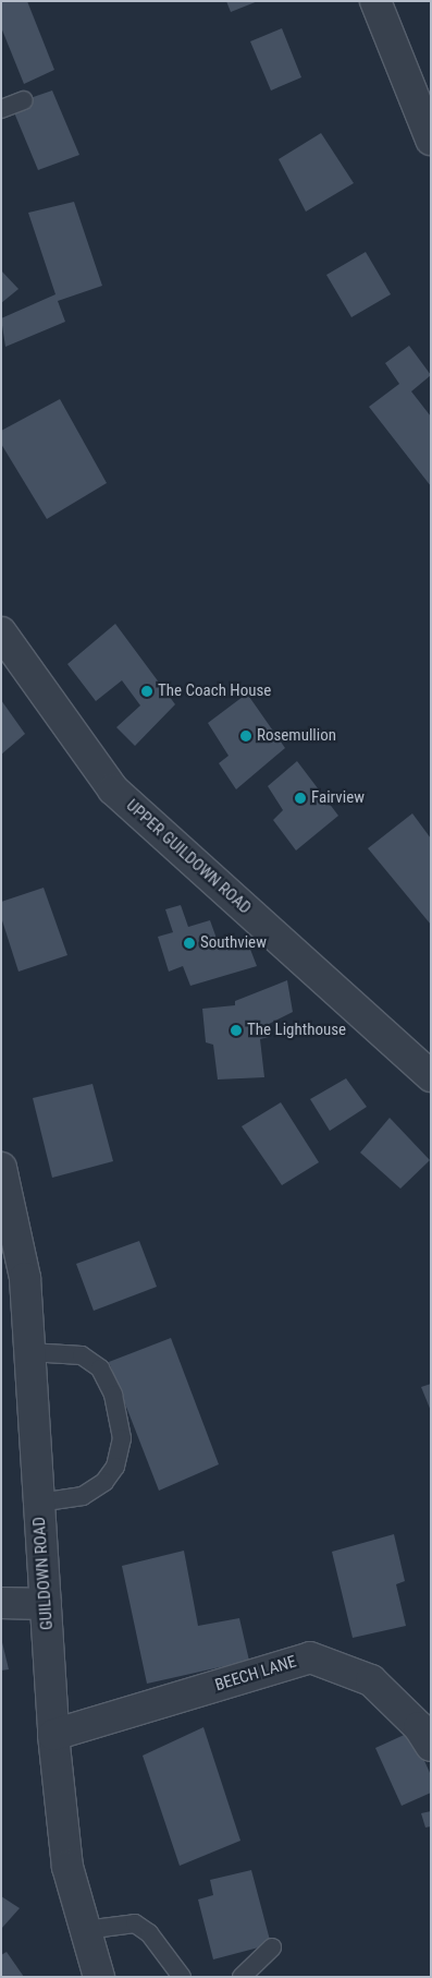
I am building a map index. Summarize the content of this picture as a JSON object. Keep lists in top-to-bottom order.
{
  "streets": {
    "street": ["UPPER GUILDOWN ROAD", "GUILDOWN ROAD", "BEECH LANE"]
  },
  "crossings": [
    ["GUILDOWN ROAD", "BEECH LANE"]
  ],
  "places": [
    "The Coach House",
    "Rosemullion",
    "Fairview",
    "Southview",
    "The Lighthouse"
  ]
}
